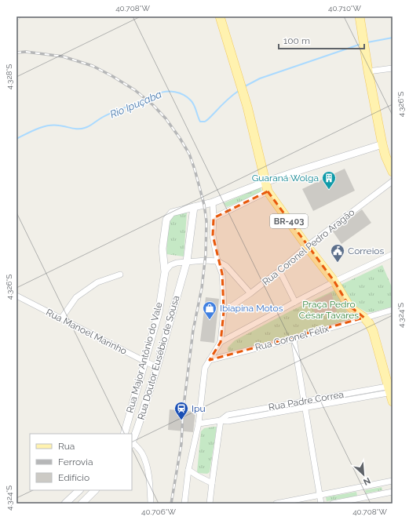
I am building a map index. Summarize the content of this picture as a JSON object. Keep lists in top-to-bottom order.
{
  "streets": {
    "main road": ["BR-403"],
    "street": [
      "Rua Coronel Pedro Aragão",
      "Rua Manoel Marinho",
      "Rua Coronel Félix",
      "Rua Major Antônio do Vale",
      "Rua Doutor Eusébio de Sousa",
      "Rua Padre Correa"
    ]
  },
  "crossings": [
    ["BR-403", "Rua Coronel Pedro Aragão"],
    ["BR-403", "Rua Coronel Félix"],
    ["BR-403", "Rua Major Antônio do Vale"],
    ["BR-403", "Rua Padre Correa"],
    ["Rua Manoel Marinho", "Rua Major Antônio do Vale"],
    ["Rua Manoel Marinho", "Rua Doutor Eusébio de Sousa"],
    ["Rua Major Antônio do Vale", "Rua Doutor Eusébio de Sousa"]
  ],
  "water": ["Rio Ipuçaba"],
  "parks": ["Praça Pedro César Tavares"],
  "places": {
    "building": ["Guaraná Wolga"],
    "public building": ["Correios"],
    "shop": ["Ibiapina Motos"],
    "station": ["Ipu"]
  },
  "legend": ["Rua", "Ferrovia", "Edifício"],
  "scale_bar": "100 m",
  "north": "bottom right",
  "coordinates": [
    "40.708°W",
    "40.710°W",
    "4.328°S",
    "4.326°S",
    "4.324°S",
    "40.706°W"
  ]
}
